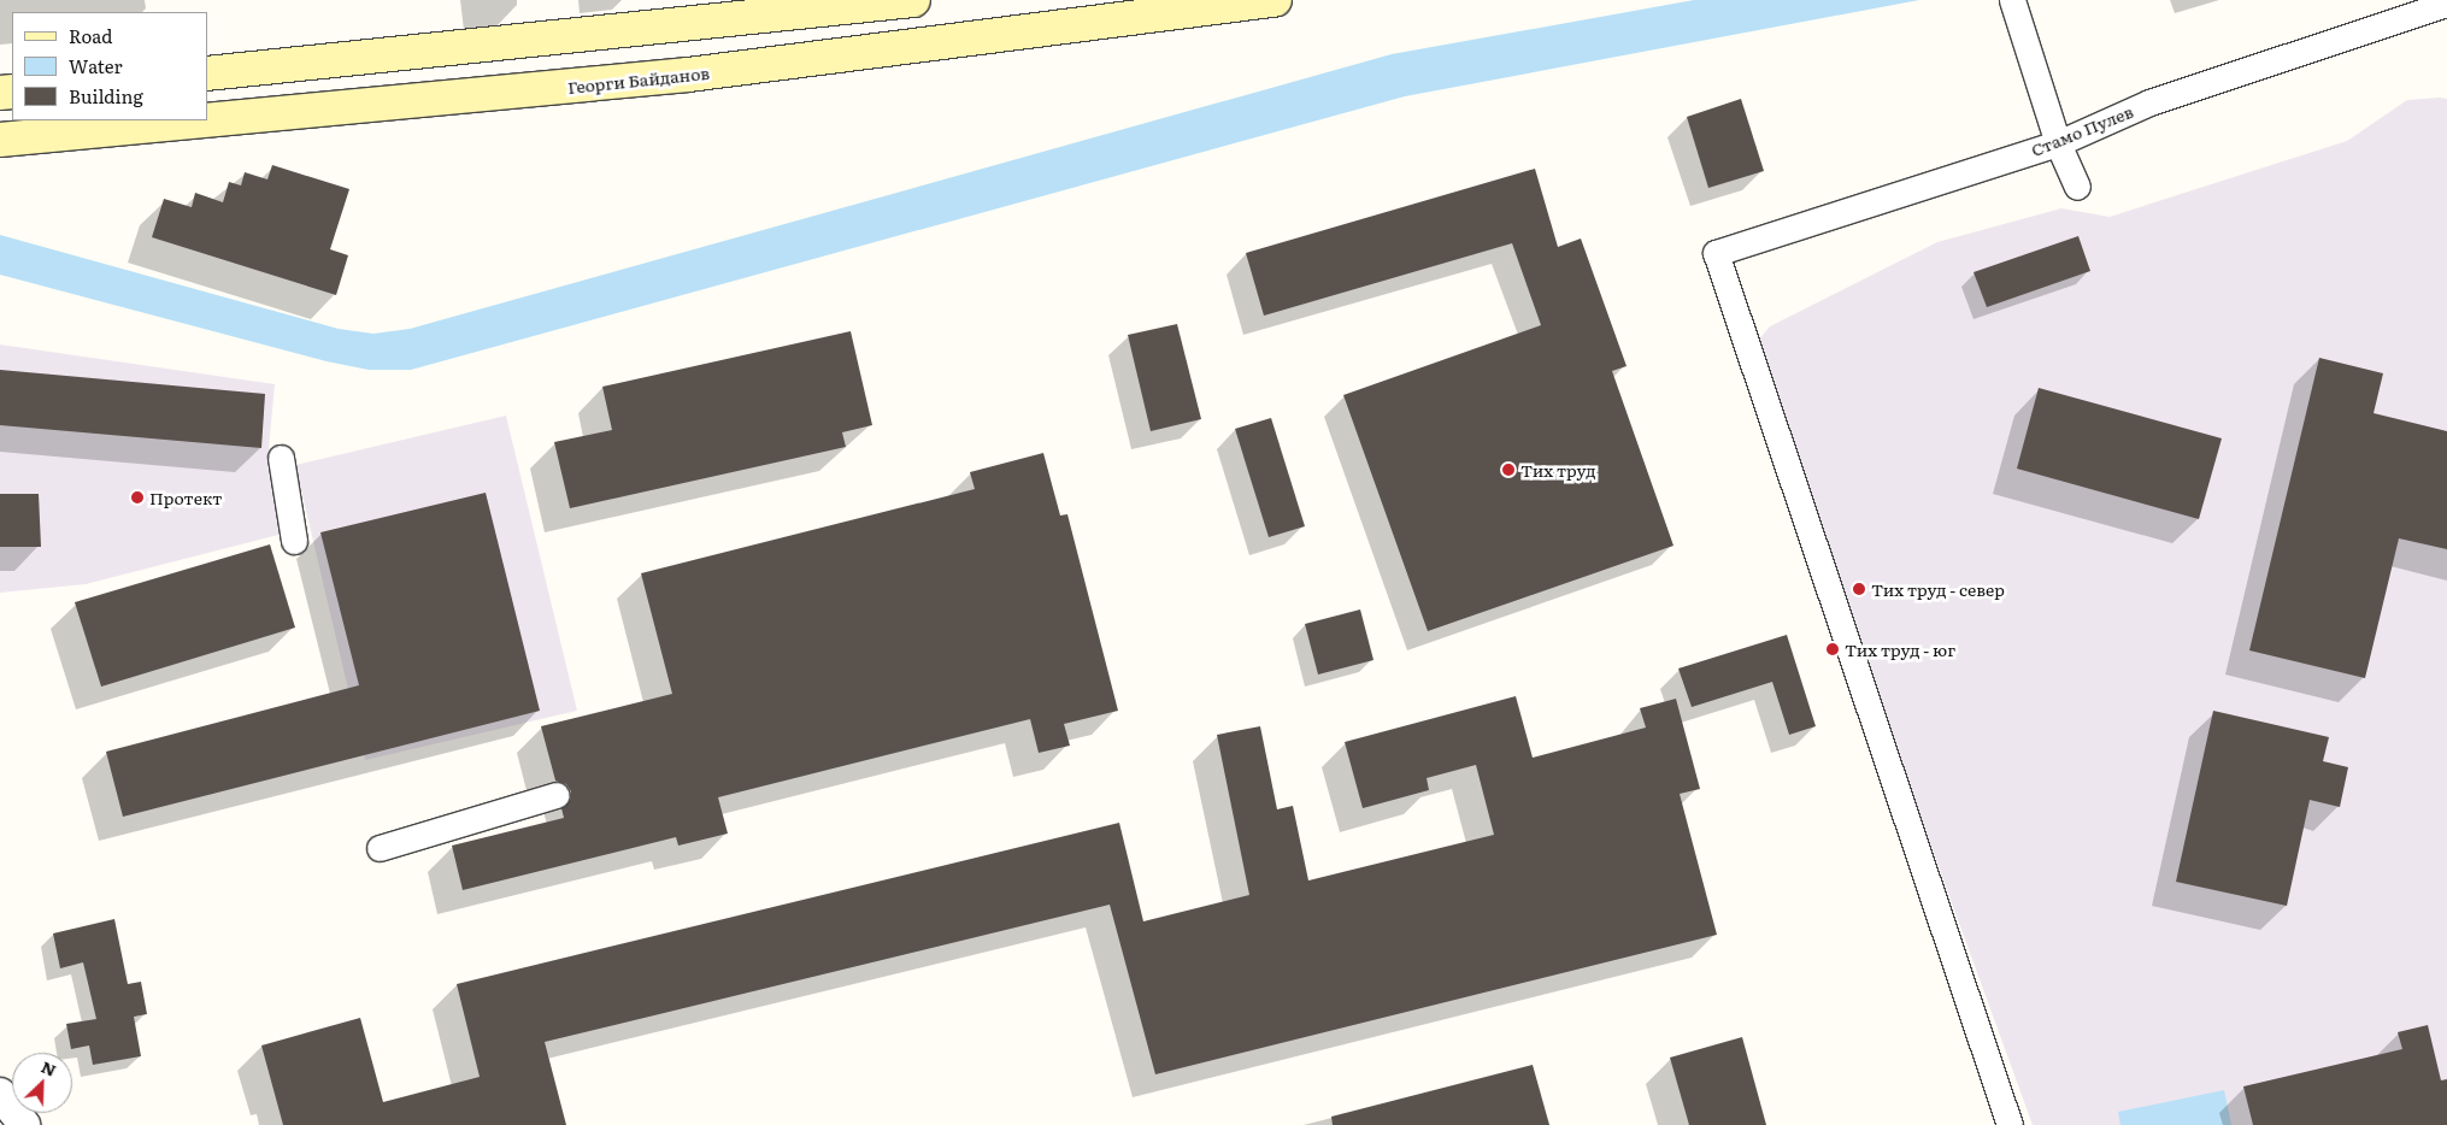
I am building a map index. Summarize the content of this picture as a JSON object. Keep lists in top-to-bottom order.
{
  "streets": {
    "main road": ["Георги Байданов"],
    "street": ["Стамо Пулев"]
  },
  "places": [
    "Тих труд",
    "Протект",
    "Тих труд - север",
    "Тих труд - юг"
  ],
  "legend": ["Road", "Water", "Building"],
  "north": "top right"
}
